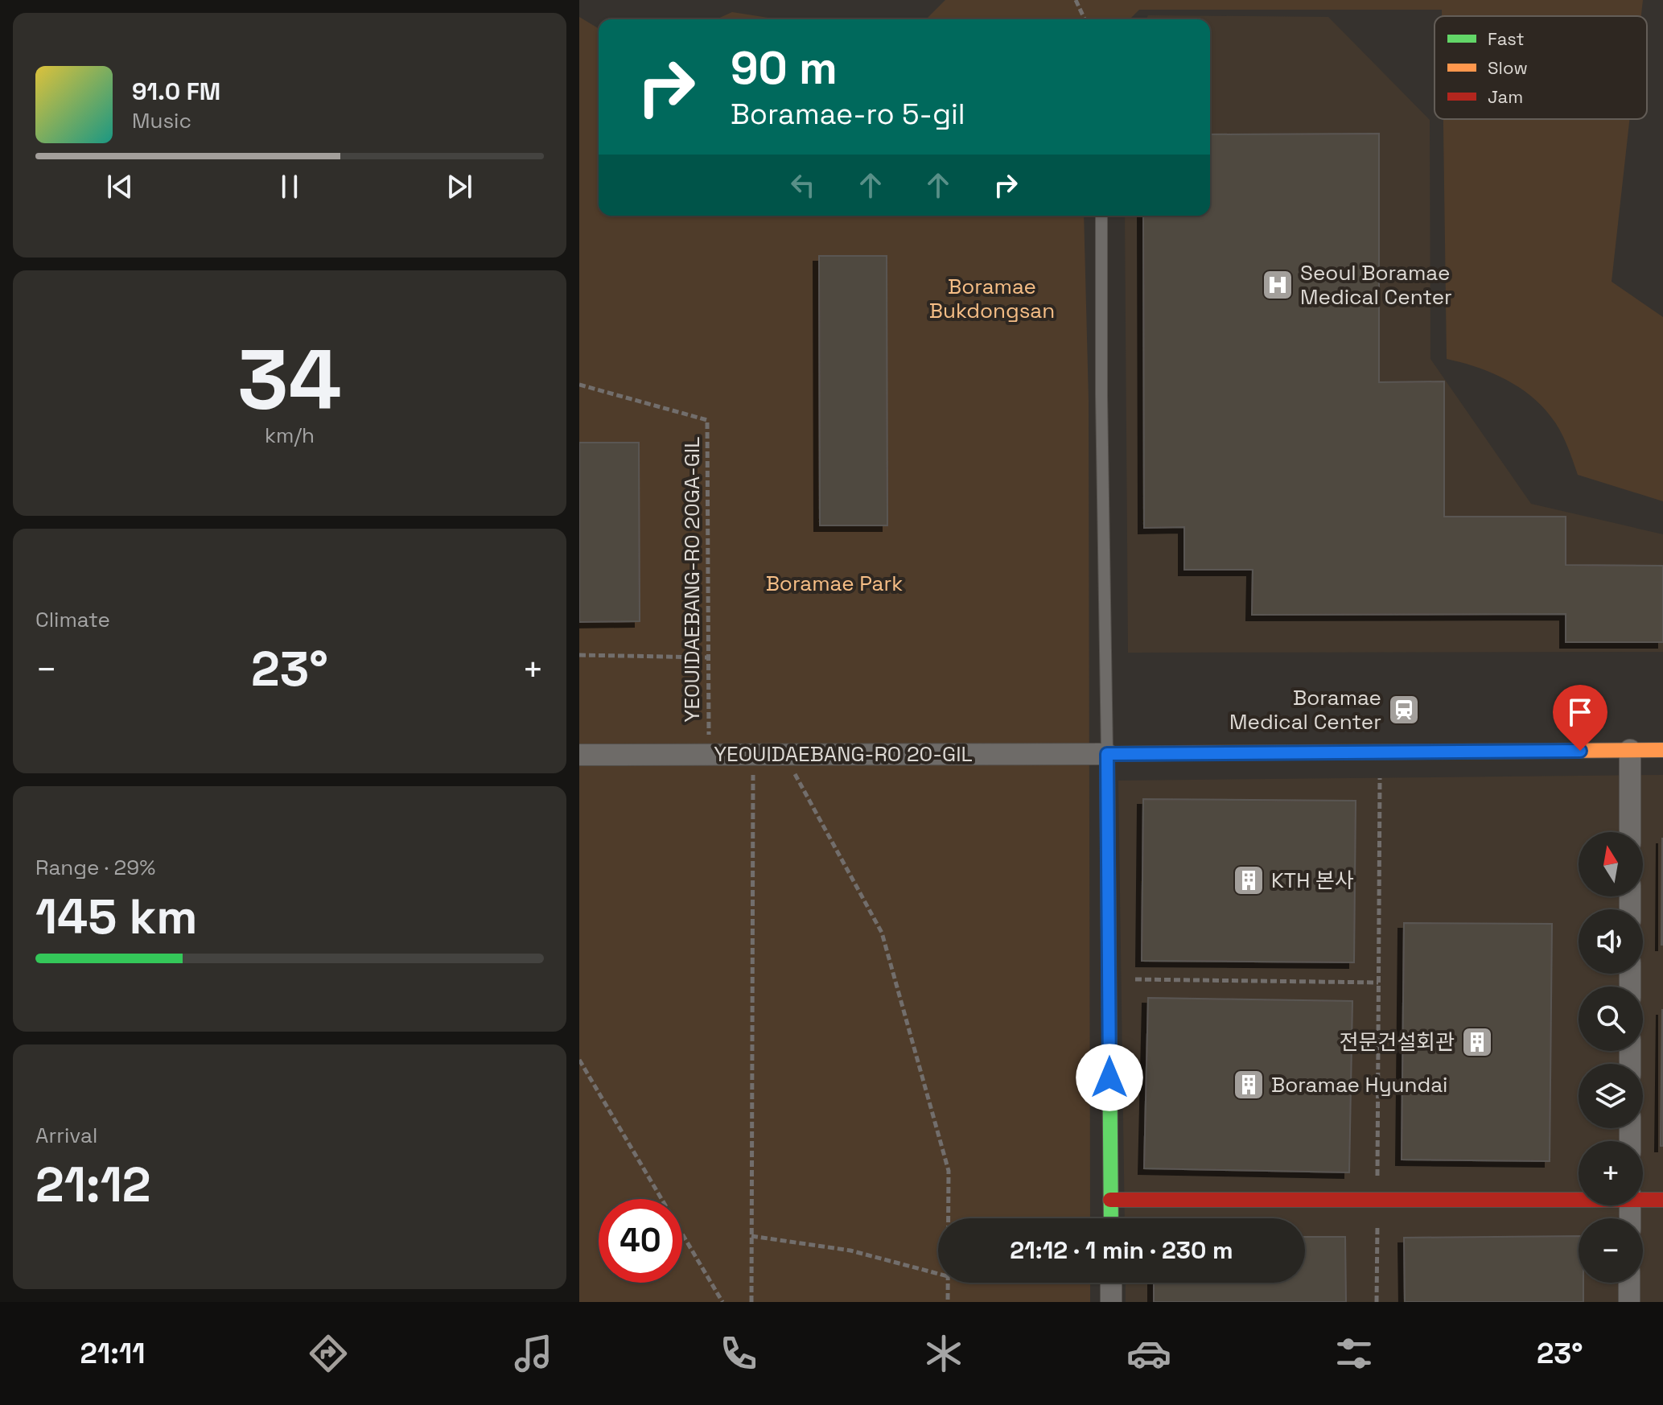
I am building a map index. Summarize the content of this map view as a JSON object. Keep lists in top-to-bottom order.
{
  "streets": {
    "street": ["YEOUIDAEBANG-RO 20-GIL"],
    "path": ["YEOUIDAEBANG-RO 20GA-GIL"]
  },
  "crossings": [
    ["YEOUIDAEBANG-RO 20GA-GIL", "YEOUIDAEBANG-RO 20-GIL"]
  ],
  "parks": ["Boramae Bukdongsan", "Boramae Park"],
  "places": {
    "hospital": ["Seoul Boramae Medical Center"],
    "station": ["Boramae Medical Center"],
    "building": ["KTH 본사", "전문건설회관", "Boramae Hyundai"]
  },
  "legend": ["Fast", "Slow", "Jam"],
  "north": "top",
  "page": {
    "turn": ["90 m", "Boramae-ro 5-gil"],
    "song": ["91.0 FM", "Music"],
    "tile": [
      ["34", "km/h"],
      "Climate",
      ["Range · 29%", "145 km"],
      ["Arrival", "21:12"]
    ],
    "heat": ["−", "23°", "+"],
    "map_buttons": ["+", "−"],
    "limit": "40",
    "trip": "21:12 · 1 min · 230 m",
    "tabs": ["21:11", "23°"]
  }
}
